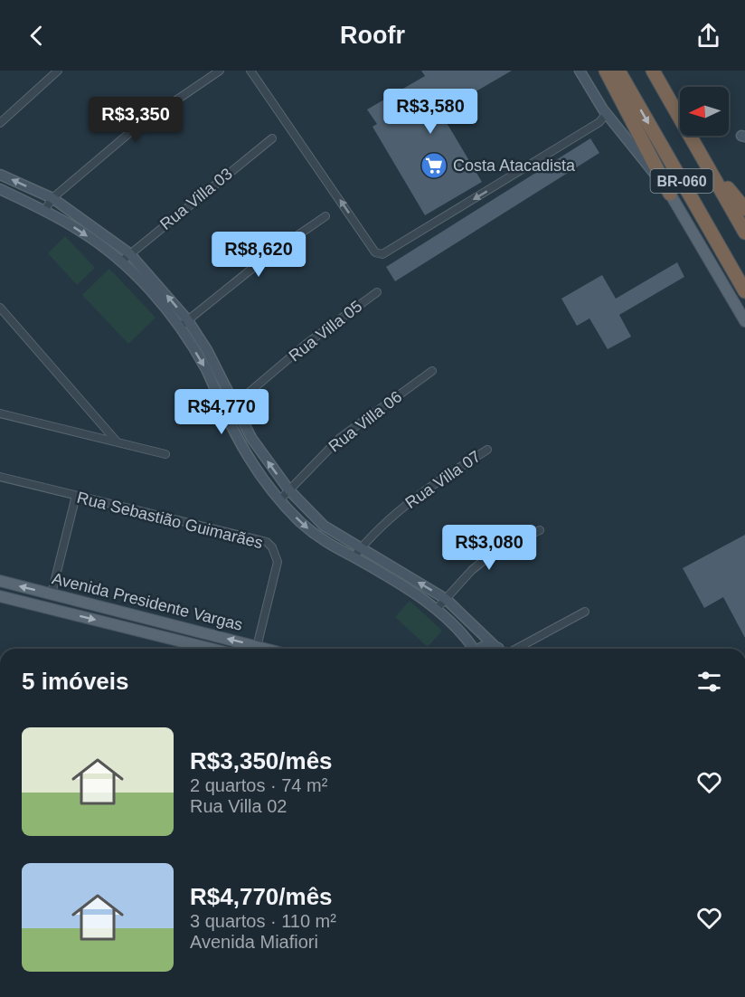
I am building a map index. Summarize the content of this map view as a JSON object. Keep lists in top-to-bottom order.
{
  "streets": {
    "highway": ["BR-060"],
    "main road": ["Avenida Presidente Vargas"],
    "street": [
      "Rua Villa 03",
      "Rua Villa 05",
      "Rua Villa 06",
      "Rua Villa 07",
      "Rua Sebastião Guimarães"
    ]
  },
  "crossings": [
    ["Rua Sebastião Guimarães", "Avenida Presidente Vargas"]
  ],
  "places": {
    "supermarket": ["Costa Atacadista"]
  },
  "north": "left",
  "page": {
    "header": "Roofr",
    "price": [
      "R$3,580",
      "R$3,350",
      "R$8,620",
      "R$4,770",
      "R$3,080"
    ],
    "heading": "5 imóveis",
    "list": [
      {
        "name": "R$3,350/mês",
        "note": "2 quartos · 74 m² · Rua Villa 02"
      },
      {
        "name": "R$4,770/mês",
        "note": "3 quartos · 110 m² · Avenida Miafiori"
      }
    ]
  }
}
